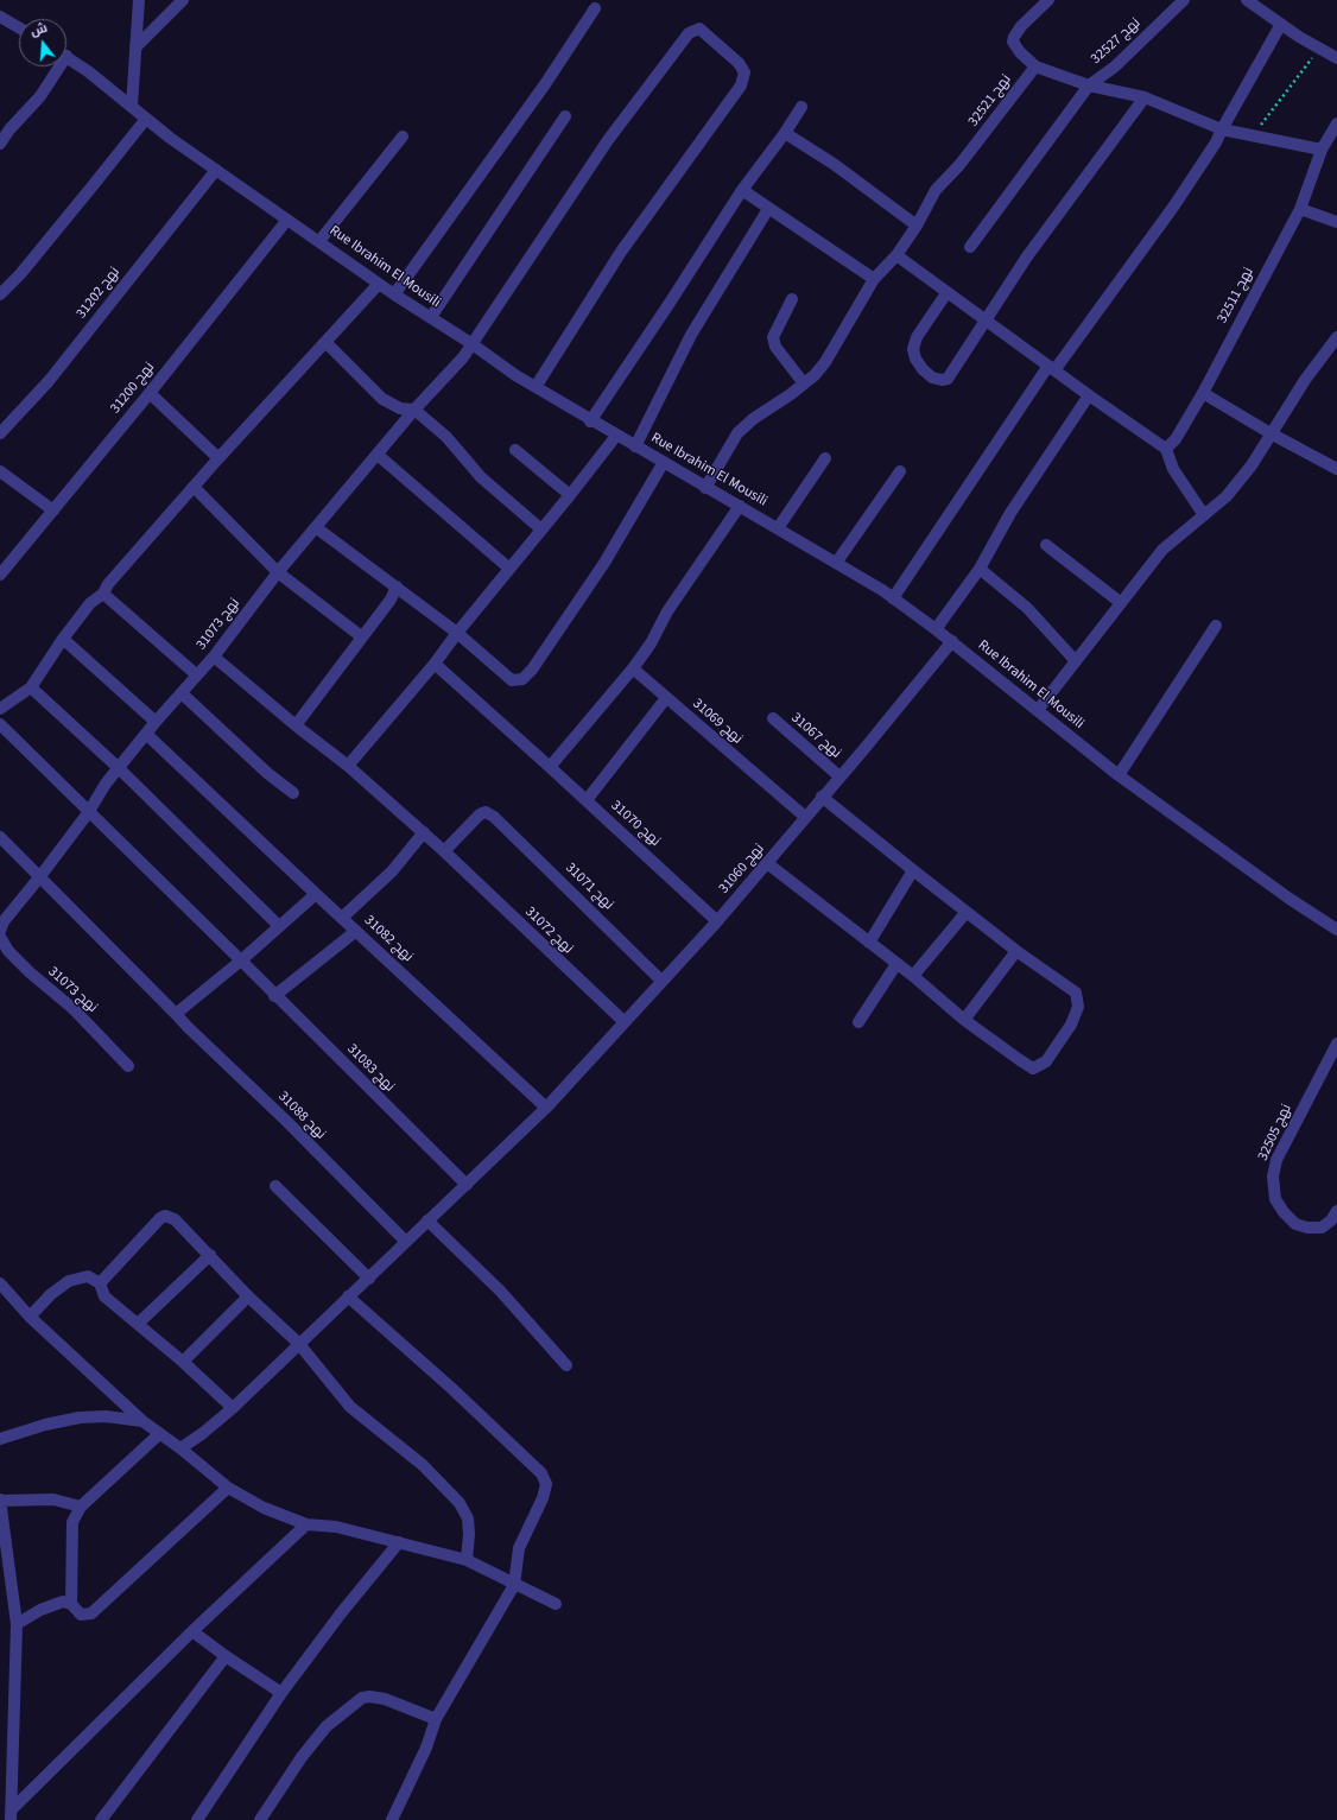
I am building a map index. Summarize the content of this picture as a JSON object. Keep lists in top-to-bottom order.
{
  "streets": {
    "street": [
      "نهج 32527",
      "نهج 32521",
      "Rue Ibrahim El Mousili",
      "نهج 31202",
      "نهج 32511",
      "نهج 31200",
      "نهج 31073",
      "نهج 31069",
      "نهج 31067",
      "نهج 31070",
      "نهج 31060",
      "نهج 31071",
      "نهج 31072",
      "نهج 31082",
      "نهج 31083",
      "نهج 31088",
      "نهج 32505"
    ]
  },
  "crossings": [
    ["نهج 32521", "Rue Ibrahim El Mousili"],
    ["Rue Ibrahim El Mousili", "نهج 31202"],
    ["Rue Ibrahim El Mousili", "نهج 31200"],
    ["Rue Ibrahim El Mousili", "نهج 31073"],
    ["Rue Ibrahim El Mousili", "نهج 31060"],
    ["نهج 31073", "نهج 31072"],
    ["نهج 31073", "نهج 31082"],
    ["نهج 31073", "نهج 31088"],
    ["نهج 31069", "نهج 31060"],
    ["نهج 31067", "نهج 31060"],
    ["نهج 31070", "نهج 31060"],
    ["نهج 31060", "نهج 31071"],
    ["نهج 31060", "نهج 31072"],
    ["نهج 31060", "نهج 31082"],
    ["نهج 31060", "نهج 31083"],
    ["نهج 31071", "نهج 31072"]
  ],
  "north": "top"
}
